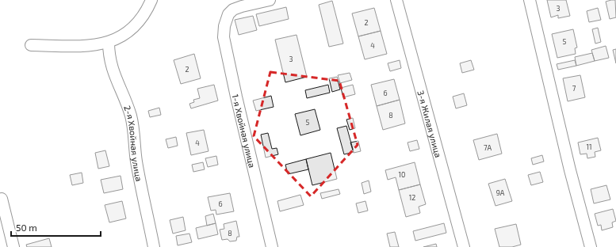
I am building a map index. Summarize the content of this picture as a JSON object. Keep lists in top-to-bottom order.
{
  "streets": {
    "street": ["3-я Жилая улица", "1-я Хвойная улица", "2-я Хвойная улица"]
  },
  "house_numbers": [
    "3",
    "2",
    "5",
    "4",
    "3",
    "2",
    "7",
    "6",
    "8",
    "5",
    "4",
    "11",
    "7А",
    "10",
    "9А",
    "12",
    "6",
    "8"
  ],
  "scale_bar": "50 m"
}
